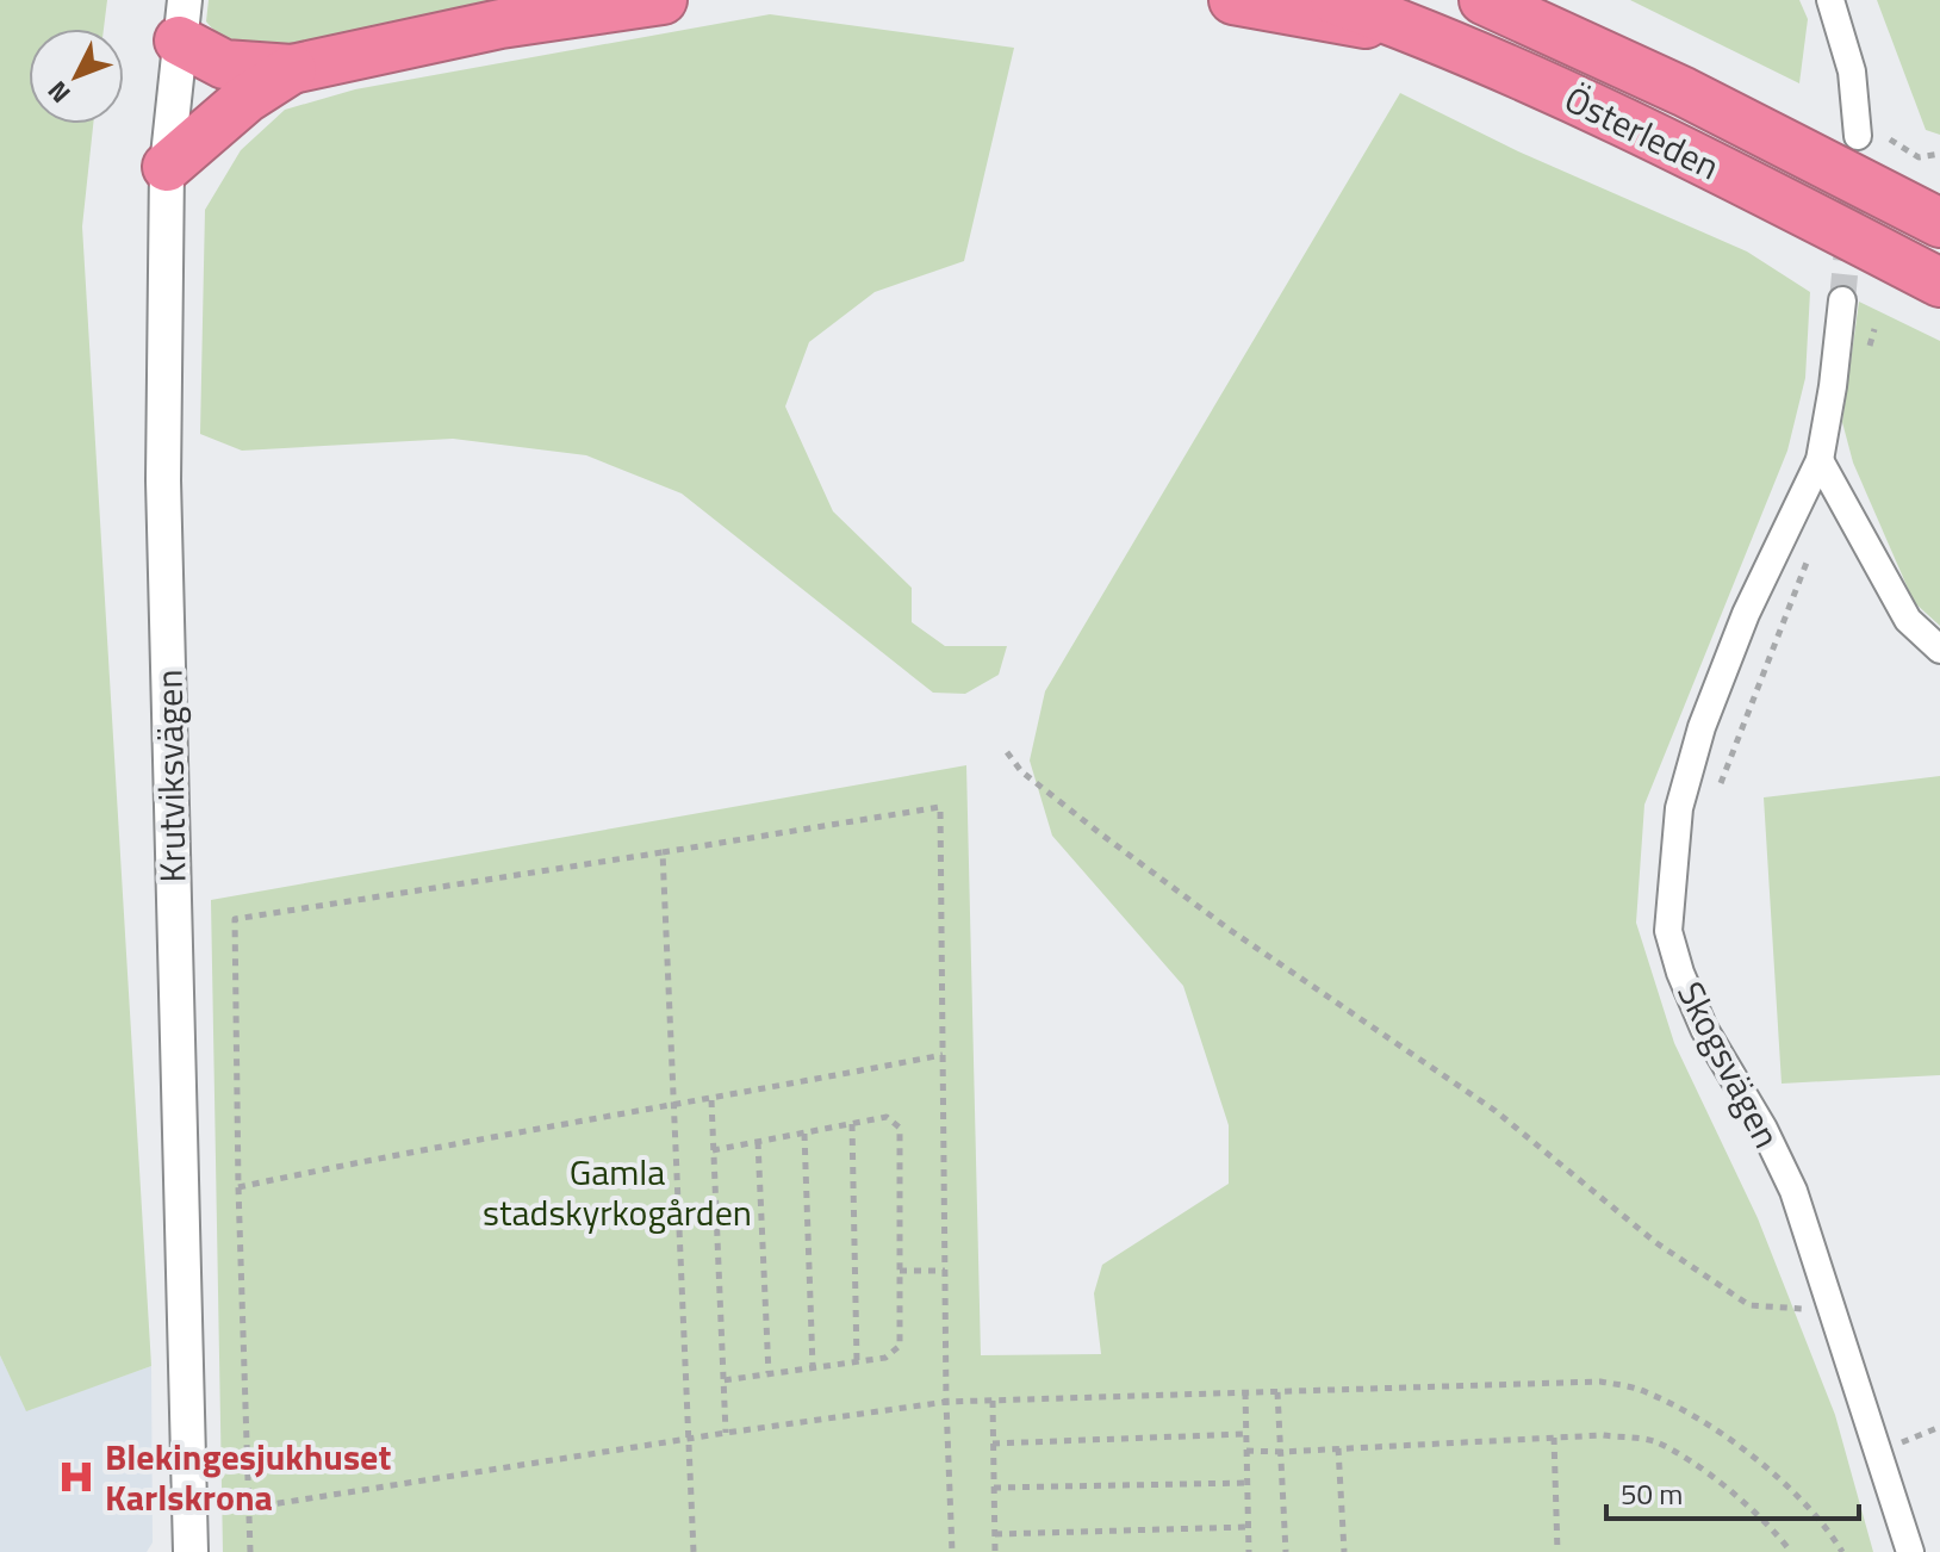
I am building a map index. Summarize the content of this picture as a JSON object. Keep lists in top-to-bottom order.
{
  "streets": {
    "highway": ["Österleden"],
    "street": ["Krutviksvägen", "Skogsvägen"]
  },
  "parks": ["Gamla stadskyrkogården"],
  "places": {
    "hospital": ["Blekingesjukhuset Karlskrona"]
  },
  "scale_bar": "50 m",
  "north": "bottom left"
}
